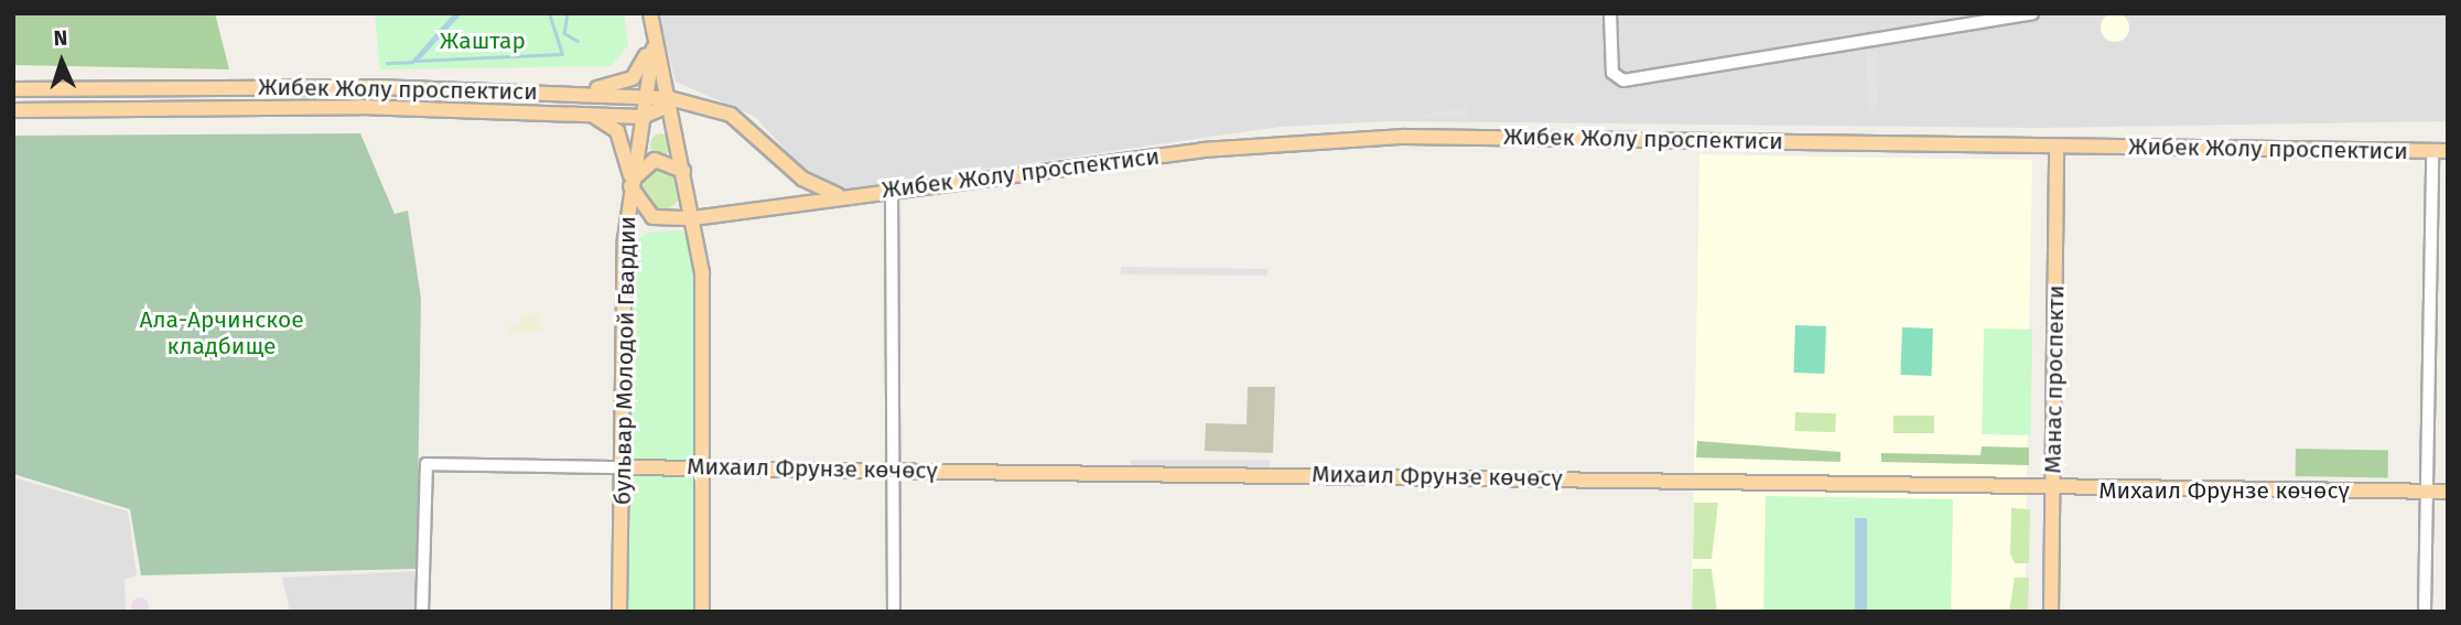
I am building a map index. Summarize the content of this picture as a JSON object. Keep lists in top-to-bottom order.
{
  "streets": {
    "main road": [
      "Жибек Жолу проспектиси",
      "бульвар Молодой Гвардии",
      "Манас проспекти",
      "Михаил Фрунзе көчөсү"
    ]
  },
  "crossings": [
    ["Жибек Жолу проспектиси", "бульвар Молодой Гвардии"],
    ["Жибек Жолу проспектиси", "Манас проспекти"],
    ["бульвар Молодой Гвардии", "Михаил Фрунзе көчөсү"],
    ["Манас проспекти", "Михаил Фрунзе көчөсү"]
  ],
  "parks": ["Жаштар", "Ала-Арчинское кладбище"],
  "north": "top"
}
